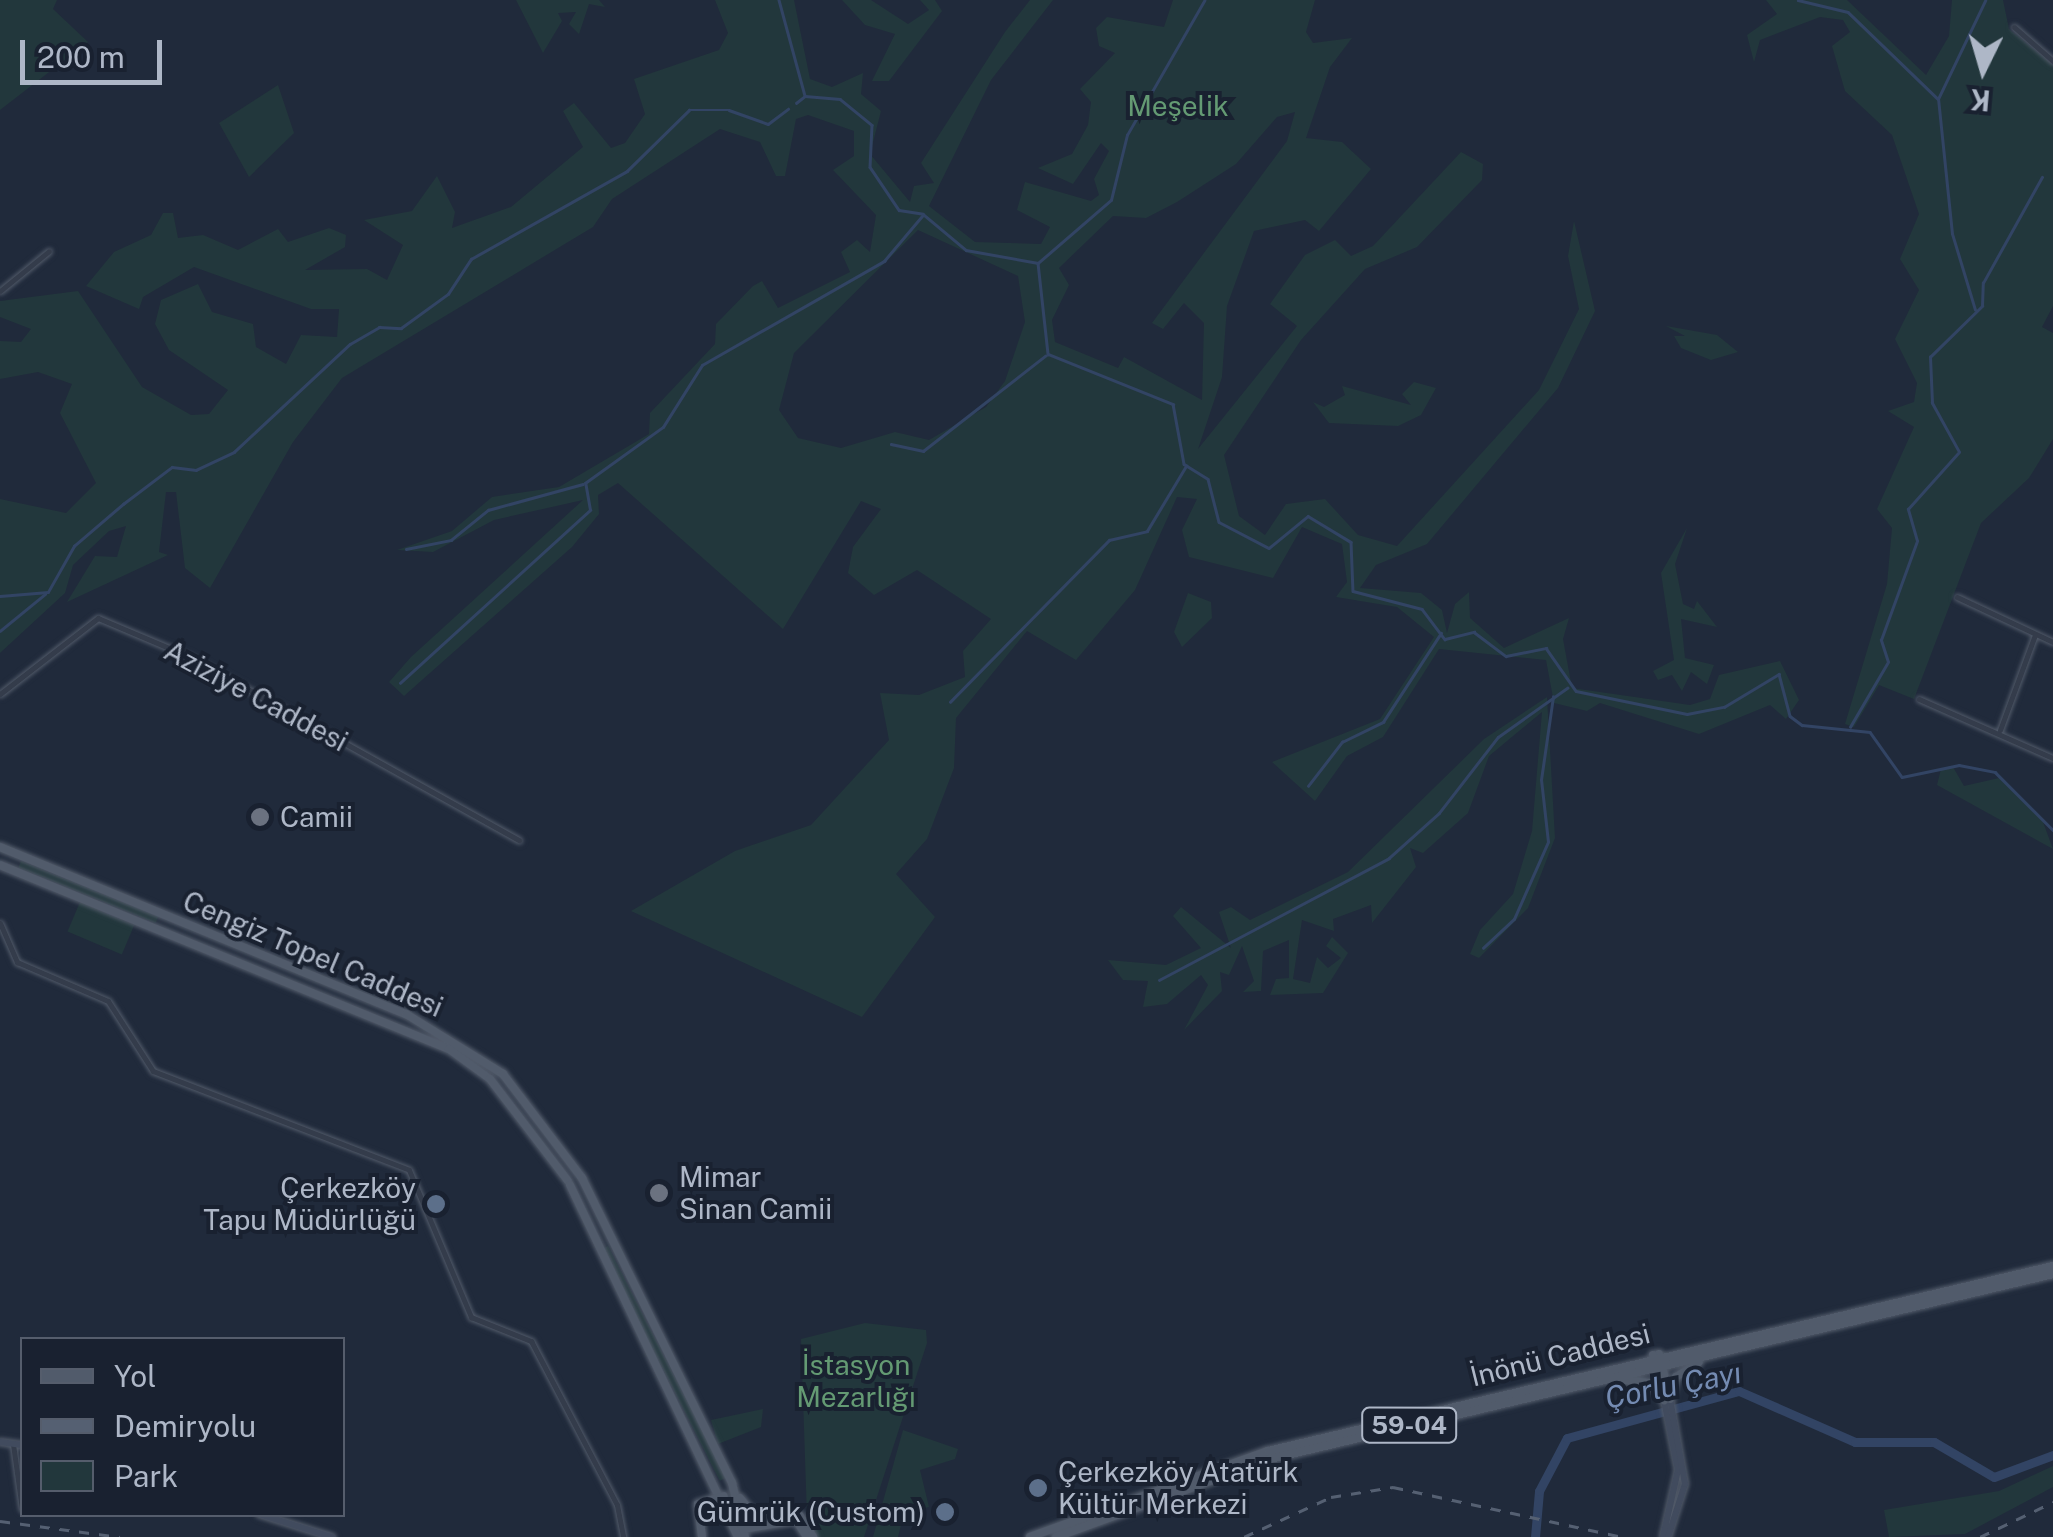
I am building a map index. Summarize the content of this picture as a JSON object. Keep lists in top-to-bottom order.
{
  "streets": {
    "main road": ["Cengiz Topel Caddesi", "İnönü Caddesi", "59-04"],
    "street": ["Aziziye Caddesi"]
  },
  "water": ["Çorlu Çayı"],
  "parks": ["Meşelik", "İstasyon Mezarlığı"],
  "places": [
    "Camii",
    "Mimar Sinan Camii",
    "Çerkezköy Tapu Müdürlüğü",
    "Çerkezköy Atatürk Kültür Merkezi",
    "Gümrük (Custom)"
  ],
  "legend": ["Yol", "Demiryolu", "Park"],
  "scale_bar": "200 m",
  "north": "bottom"
}
